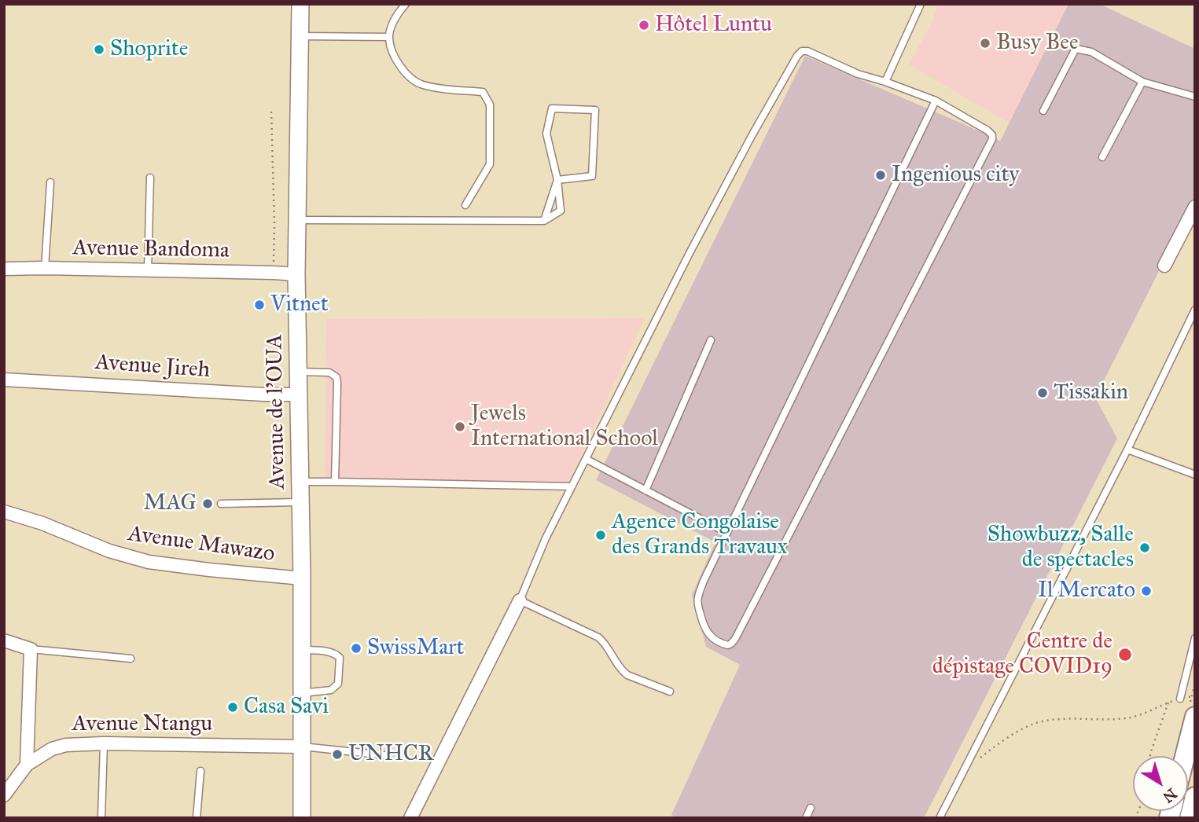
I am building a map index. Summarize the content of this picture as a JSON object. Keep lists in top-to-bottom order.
{
  "streets": {
    "main road": ["Avenue de l’OUA"],
    "street": [
      "Avenue Bandoma",
      "Avenue Jireh",
      "Avenue Mawazo",
      "Avenue Ntangu"
    ]
  },
  "crossings": [
    ["Avenue Bandoma", "Avenue de l’OUA"],
    ["Avenue Jireh", "Avenue de l’OUA"],
    ["Avenue de l’OUA", "Avenue Mawazo"],
    ["Avenue de l’OUA", "Avenue Ntangu"]
  ],
  "places": [
    "Hôtel Luntu",
    "Busy Bee",
    "Shoprite",
    "Ingenious city",
    "Vitnet",
    "Tissakin",
    "Jewels International School",
    "MAG",
    "Agence Congolaise des Grands Travaux",
    "Showbuzz, Salle de spectacles",
    "Il Mercato",
    "SwissMart",
    "Centre de dépistage COVID19",
    "Casa Savi",
    "UNHCR"
  ],
  "north": "bottom right"
}
